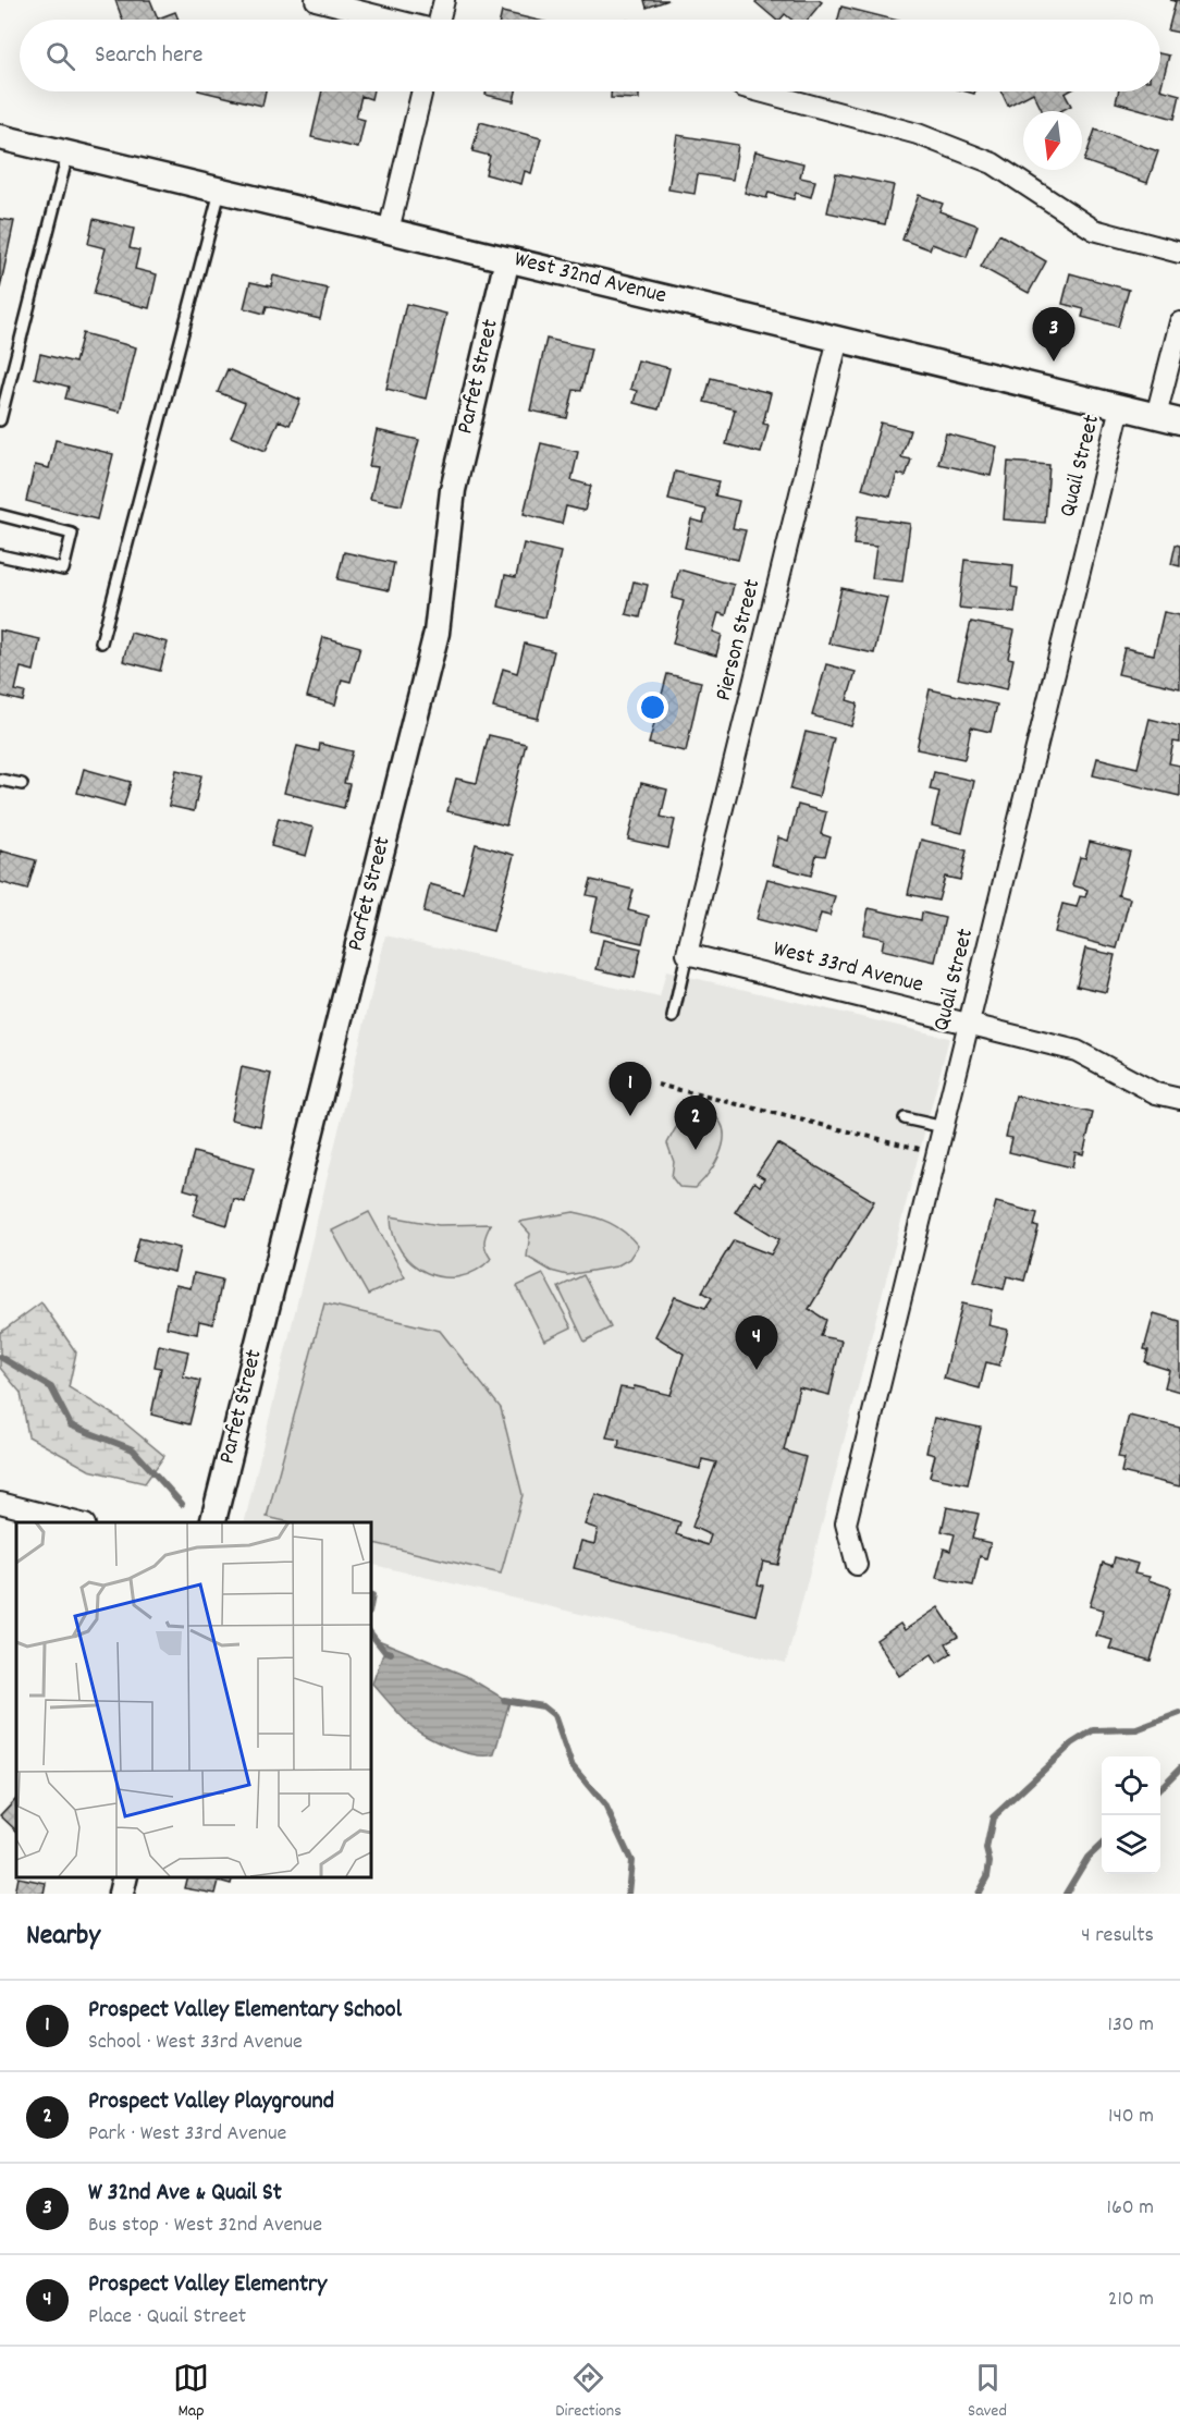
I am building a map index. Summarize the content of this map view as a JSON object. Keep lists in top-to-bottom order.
{
  "streets": {
    "street": [
      "West 32nd Avenue",
      "Parfet Street",
      "Quail Street",
      "Pierson Street",
      "West 33rd Avenue"
    ]
  },
  "crossings": [
    ["West 32nd Avenue", "Parfet Street"],
    ["West 32nd Avenue", "Quail Street"],
    ["West 32nd Avenue", "Pierson Street"],
    ["Quail Street", "West 33rd Avenue"],
    ["Pierson Street", "West 33rd Avenue"]
  ],
  "north": "bottom",
  "page": {
    "search": "Search here",
    "pins": [
      "3",
      "1",
      "2",
      "4"
    ],
    "heading": ["Nearby", "4 results"],
    "list": [
      {
        "mark": "1",
        "name": "Prospect Valley Elementary School",
        "note": "School · West 33rd Avenue",
        "value": "130 m"
      },
      {
        "mark": "2",
        "name": "Prospect Valley Playground",
        "note": "Park · West 33rd Avenue",
        "value": "140 m"
      },
      {
        "mark": "3",
        "name": "W 32nd Ave & Quail St",
        "note": "Bus stop · West 32nd Avenue",
        "value": "160 m"
      },
      {
        "mark": "4",
        "name": "Prospect Valley Elementry",
        "note": "Place · Quail Street",
        "value": "210 m"
      }
    ],
    "nav": ["Map", "Directions", "Saved"]
  }
}
